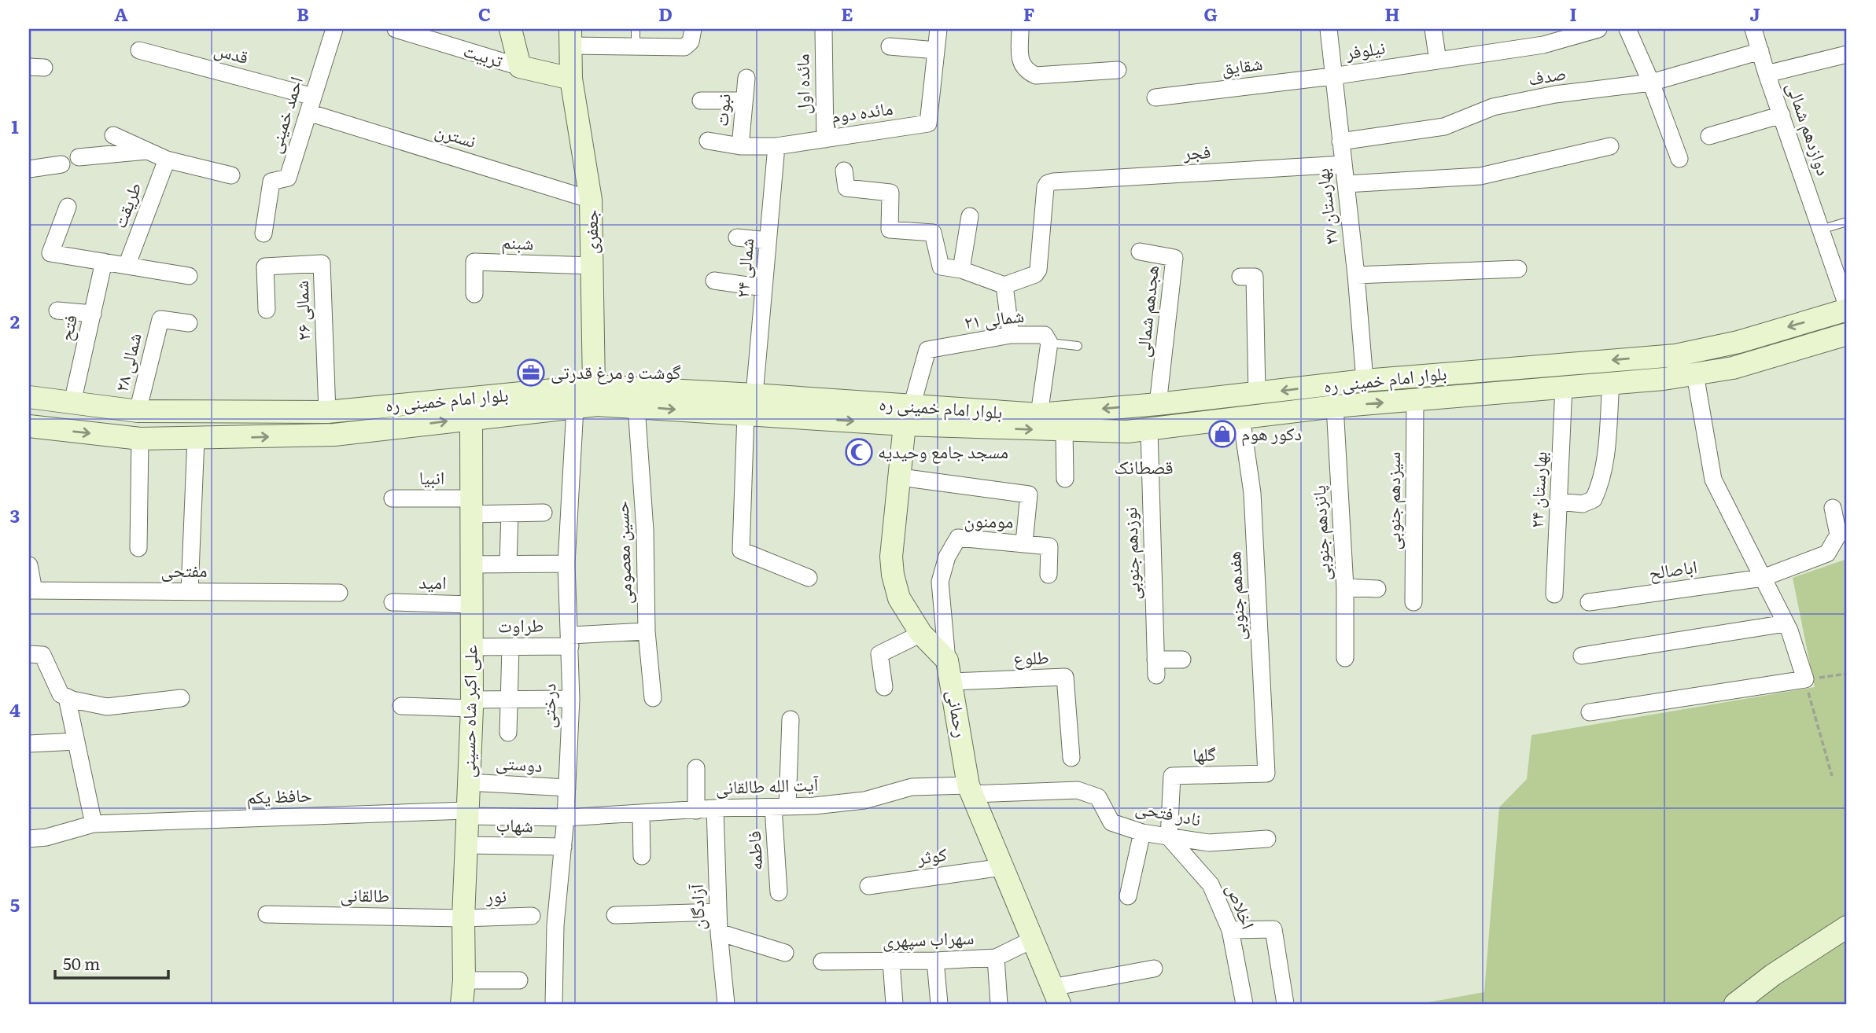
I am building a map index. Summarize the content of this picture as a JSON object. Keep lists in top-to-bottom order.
{
  "streets": {
    "main road": [
      "تربیت",
      "جعفری",
      "بلوار امام خمینی ره",
      "علی اکبر شاه حسینی",
      "رحمانی"
    ],
    "street": [
      "نیلوفر",
      "قدس",
      "شقایق",
      "صدف",
      "مائده اول",
      "نبوت",
      "مائده دوم",
      "احمد خمینی",
      "دوازدهم شمالی",
      "نسترن",
      "فجر",
      "طریقت",
      "بهارستان ۲۷",
      "شبنم",
      "۲۴ شمالی",
      "۲۶ شمالی",
      "هجدهم شمالی",
      "۲۱ شمالی",
      "فتح",
      "۲۸ شمالی",
      "انبیا",
      "بهارستان ۲۴",
      "سیزدهم جنوبی",
      "مومنون",
      "پانزدهم جنوبی",
      "حسین معصومی",
      "نوزدهم جنوبی",
      "اباصالح",
      "مفتحی",
      "امید",
      "هفدهم جنوبی",
      "طراوت",
      "طلوع",
      "درختی",
      "گلها",
      "دوستی",
      "آیت الله طالقانی",
      "حافظ یکم",
      "نادر فتحی",
      "شهاب",
      "فاطمه",
      "کوثر",
      "طالقانی",
      "نور",
      "اخلاص",
      "آزادگان",
      "سهراب سپهری"
    ]
  },
  "crossings": [
    ["نیلوفر", "شقایق"],
    ["نیلوفر", "بهارستان ۲۷"],
    ["قدس", "احمد خمینی"],
    ["قدس", "نسترن"],
    ["تربیت", "جعفری"],
    ["شقایق", "بهارستان ۲۷"],
    ["صدف", "دوازدهم شمالی"],
    ["صدف", "بهارستان ۲۷"],
    ["مائده اول", "مائده دوم"],
    ["نبوت", "مائده دوم"],
    ["مائده دوم", "۲۴ شمالی"],
    ["احمد خمینی", "نسترن"],
    ["نسترن", "جعفری"],
    ["فجر", "بهارستان ۲۷"],
    ["بهارستان ۲۷", "بلوار امام خمینی ره"],
    ["جعفری", "شبنم"],
    ["جعفری", "بلوار امام خمینی ره"],
    ["۲۴ شمالی", "بلوار امام خمینی ره"],
    ["۲۶ شمالی", "بلوار امام خمینی ره"],
    ["هجدهم شمالی", "بلوار امام خمینی ره"],
    ["۲۱ شمالی", "بلوار امام خمینی ره"],
    ["فتح", "بلوار امام خمینی ره"],
    ["۲۸ شمالی", "بلوار امام خمینی ره"],
    ["بلوار امام خمینی ره", "بهارستان ۲۴"],
    ["بلوار امام خمینی ره", "سیزدهم جنوبی"],
    ["بلوار امام خمینی ره", "پانزدهم جنوبی"],
    ["بلوار امام خمینی ره", "حسین معصومی"],
    ["بلوار امام خمینی ره", "نوزدهم جنوبی"],
    ["بلوار امام خمینی ره", "هفدهم جنوبی"],
    ["بلوار امام خمینی ره", "درختی"],
    ["بلوار امام خمینی ره", "علی اکبر شاه حسینی"],
    ["انبیا", "علی اکبر شاه حسینی"],
    ["مومنون", "طلوع"],
    ["مومنون", "رحمانی"],
    ["حسین معصومی", "طراوت"],
    ["امید", "علی اکبر شاه حسینی"],
    ["هفدهم جنوبی", "گلها"],
    ["طراوت", "درختی"],
    ["طراوت", "علی اکبر شاه حسینی"],
    ["طلوع", "رحمانی"],
    ["درختی", "دوستی"],
    ["درختی", "آیت الله طالقانی"],
    ["درختی", "حافظ یکم"],
    ["درختی", "شهاب"],
    ["علی اکبر شاه حسینی", "دوستی"],
    ["علی اکبر شاه حسینی", "حافظ یکم"],
    ["علی اکبر شاه حسینی", "شهاب"],
    ["علی اکبر شاه حسینی", "طالقانی"],
    ["علی اکبر شاه حسینی", "نور"],
    ["رحمانی", "آیت الله طالقانی"],
    ["رحمانی", "نادر فتحی"],
    ["رحمانی", "کوثر"],
    ["رحمانی", "سهراب سپهری"],
    ["گلها", "نادر فتحی"],
    ["گلها", "اخلاص"],
    ["آیت الله طالقانی", "حافظ یکم"],
    ["آیت الله طالقانی", "نادر فتحی"],
    ["آیت الله طالقانی", "فاطمه"],
    ["آیت الله طالقانی", "آزادگان"],
    ["نادر فتحی", "اخلاص"],
    ["طالقانی", "نور"]
  ],
  "districts": ["قصطانک"],
  "places": {
    "office": ["گوشت و مرغ قدرتی"],
    "shop": ["دکور هوم"],
    "mosque": ["مسجد جامع وحیدیه"]
  },
  "scale_bar": "50 m",
  "grid": {
    "columns": [
      "A",
      "B",
      "C",
      "D",
      "E",
      "F",
      "G",
      "H",
      "I",
      "J"
    ],
    "rows": [
      "1",
      "2",
      "3",
      "4",
      "5"
    ]
  }
}
